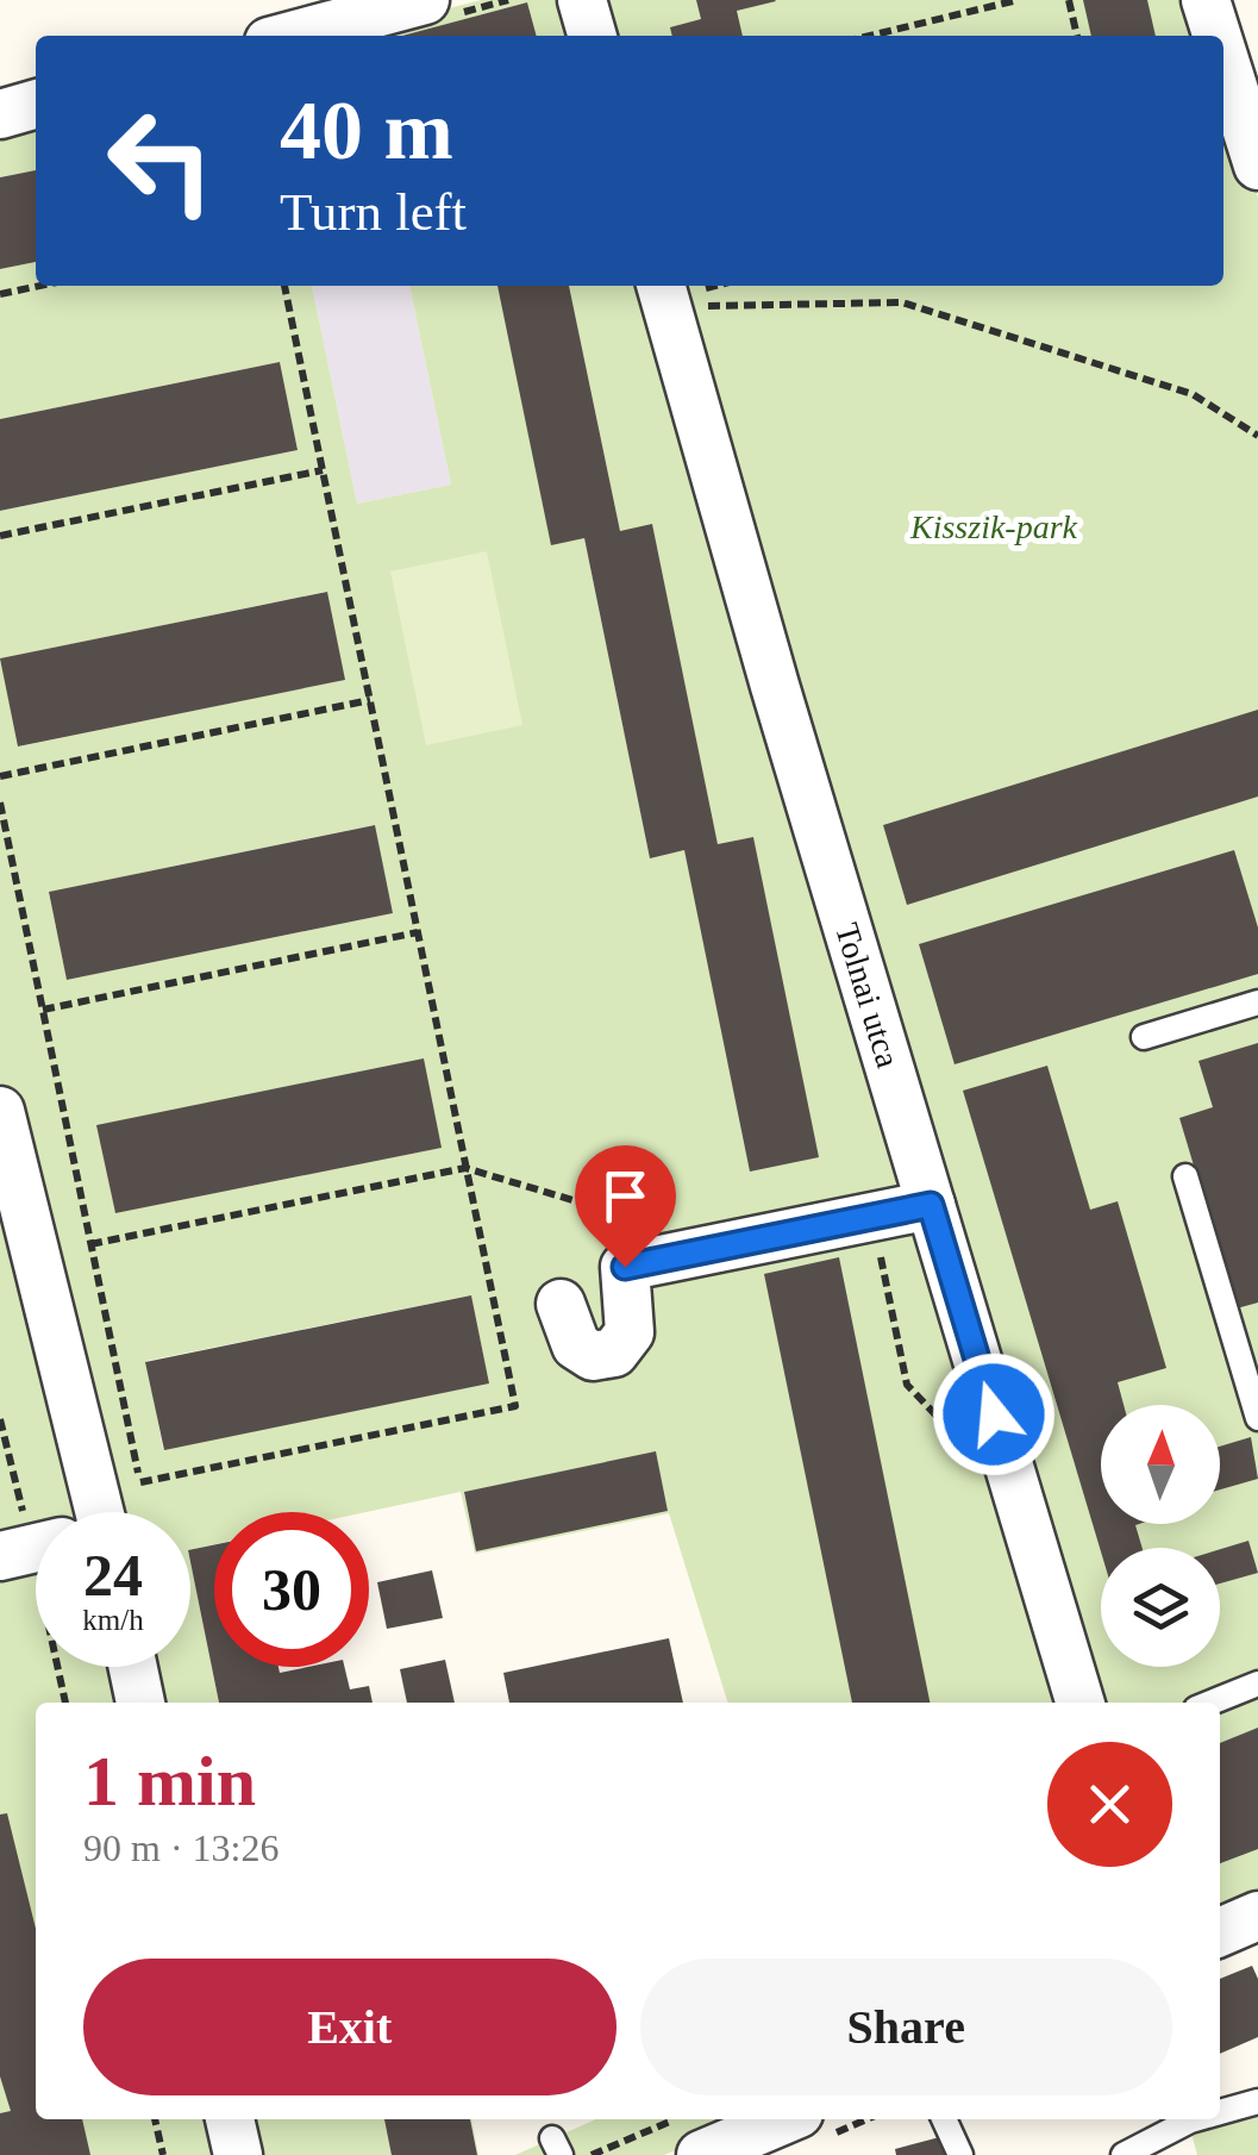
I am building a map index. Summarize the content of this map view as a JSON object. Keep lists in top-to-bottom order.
{
  "streets": {
    "street": ["Tolnai utca"]
  },
  "parks": ["Kisszik-park"],
  "north": "top",
  "page": {
    "turn": ["40 m", "Turn left"],
    "speed": "24 km/h",
    "limit": "30",
    "heading": ["1 min", "90 m · 13:26"],
    "buttons": ["Exit", "Share"]
  }
}
